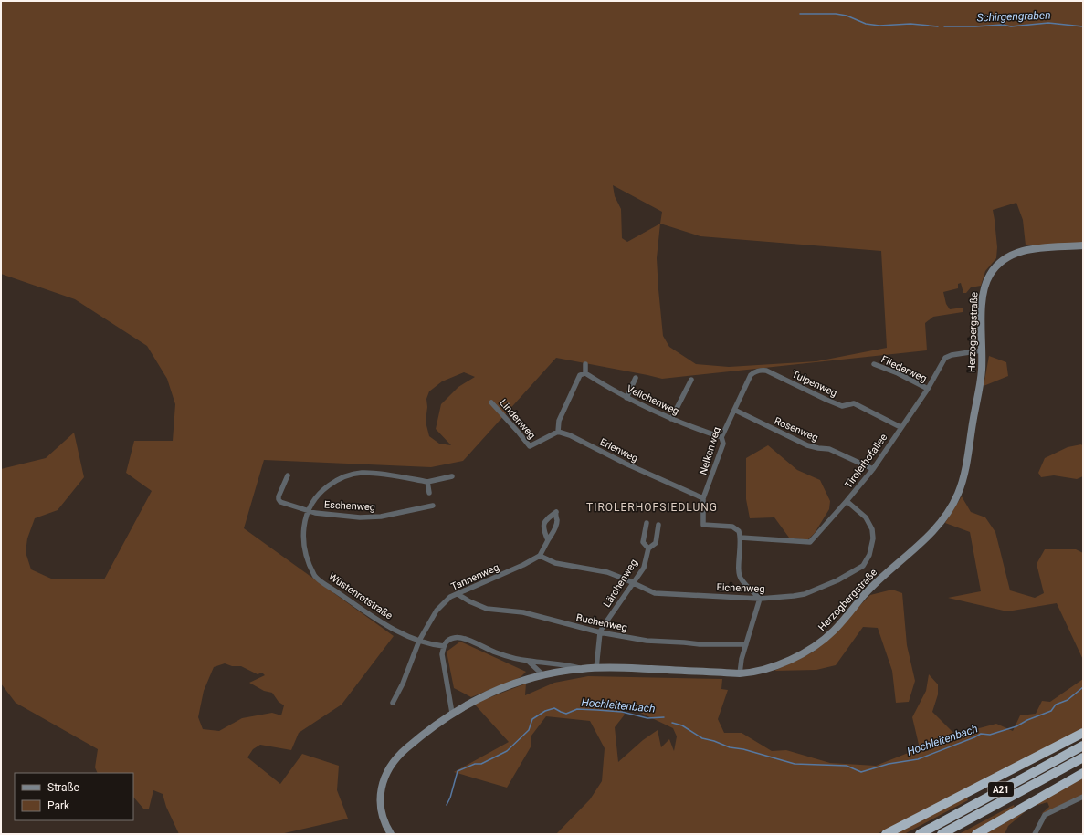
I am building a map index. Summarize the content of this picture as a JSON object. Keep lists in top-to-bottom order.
{
  "streets": {
    "highway": ["A21"],
    "main road": ["Herzogbergstraße"],
    "street": [
      "Fliederweg",
      "Tulpenweg",
      "Veilchenweg",
      "Lindenweg",
      "Rosenweg",
      "Erlenweg",
      "Nelkenweg",
      "Tirolerhofallee",
      "Eschenweg",
      "Tannenweg",
      "Lärchenweg",
      "Eichenweg",
      "Wüstenrotstraße",
      "Buchenweg"
    ]
  },
  "crossings": [
    ["Herzogbergstraße", "Tirolerhofallee"],
    ["Herzogbergstraße", "Lärchenweg"],
    ["Fliederweg", "Tirolerhofallee"],
    ["Tulpenweg", "Nelkenweg"],
    ["Tulpenweg", "Tirolerhofallee"],
    ["Veilchenweg", "Nelkenweg"],
    ["Lindenweg", "Erlenweg"],
    ["Rosenweg", "Nelkenweg"],
    ["Rosenweg", "Tirolerhofallee"],
    ["Erlenweg", "Nelkenweg"],
    ["Nelkenweg", "Tirolerhofallee"],
    ["Tirolerhofallee", "Eichenweg"],
    ["Eschenweg", "Wüstenrotstraße"],
    ["Tannenweg", "Eichenweg"],
    ["Tannenweg", "Wüstenrotstraße"],
    ["Tannenweg", "Buchenweg"],
    ["Lärchenweg", "Eichenweg"],
    ["Lärchenweg", "Buchenweg"]
  ],
  "districts": ["TIROLERHOFSIEDLUNG"],
  "water": ["Schirgengraben", "Hochleitenbach"],
  "legend": ["Straße", "Park"]
}
